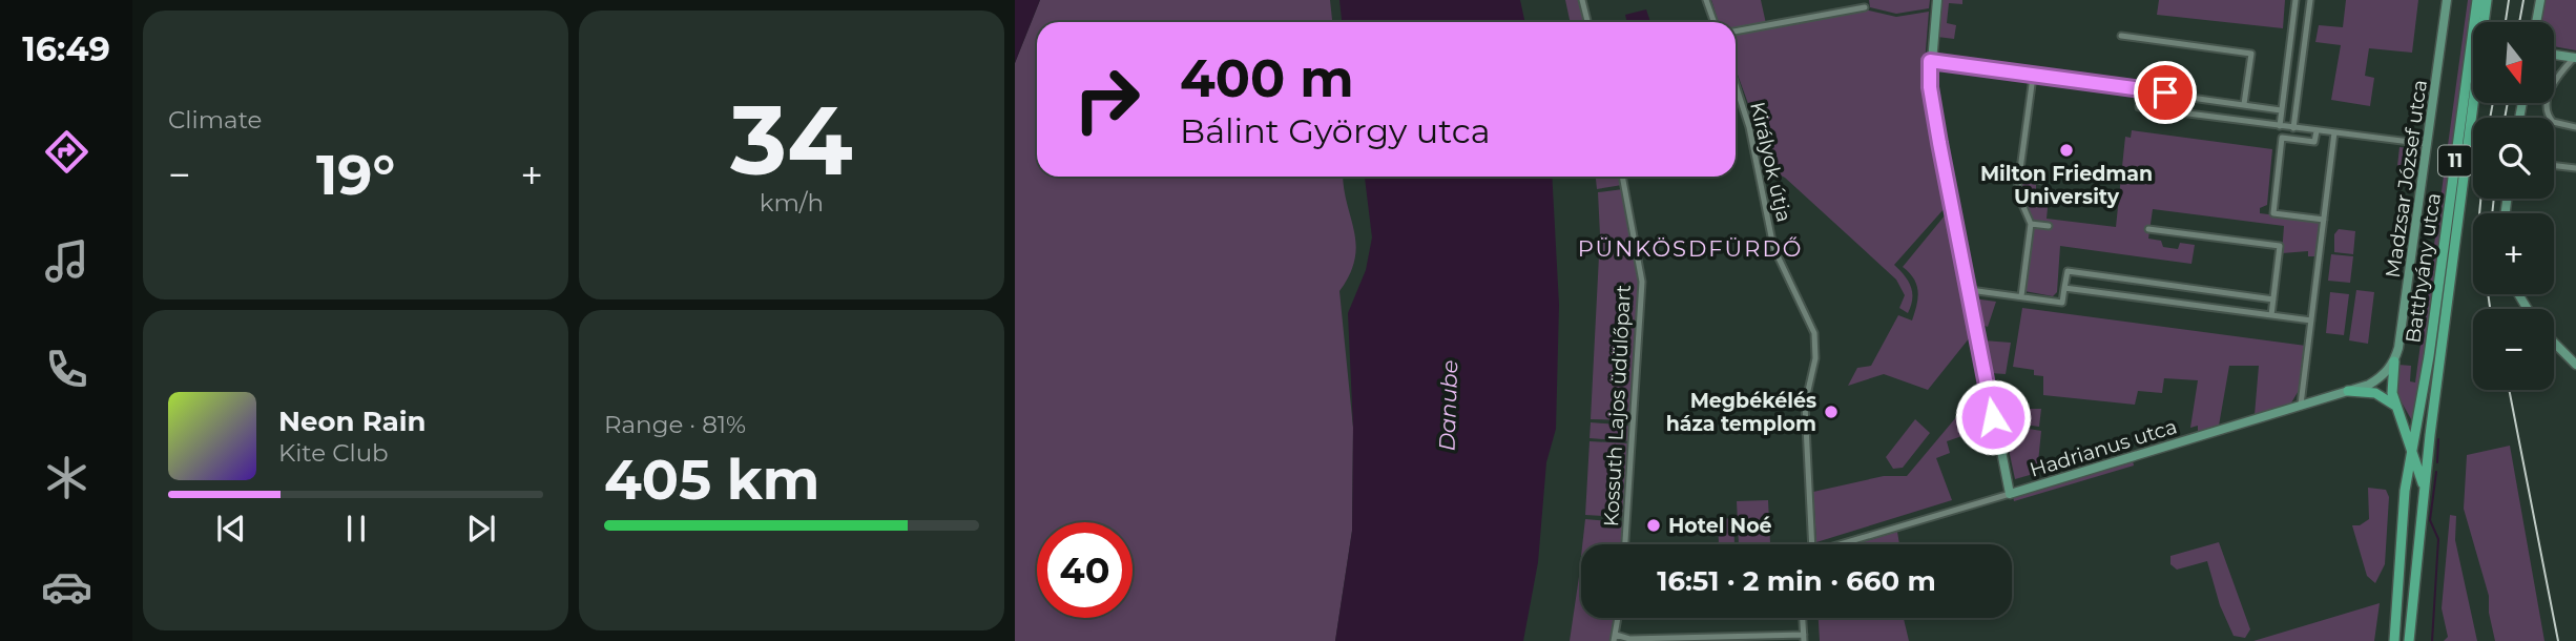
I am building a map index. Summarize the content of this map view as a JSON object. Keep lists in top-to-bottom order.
{
  "streets": {
    "main road": ["11", "Batthyány utca"],
    "street": [
      "Királyok útja",
      "Madzsar József utca",
      "Kossuth Lajos üdülőpart",
      "Hadrianus utca"
    ]
  },
  "crossings": [
    ["11", "Batthyány utca"],
    ["Madzsar József utca", "Hadrianus utca"]
  ],
  "districts": ["PÜNKÖSDFÜRDŐ"],
  "water": ["Danube"],
  "places": ["Milton Friedman University", "Megbékélés háza templom", "Hotel Noé"],
  "north": "bottom",
  "page": {
    "tabs": "16:49",
    "tile": [
      "Climate",
      ["34", "km/h"],
      ["Range · 81%", "405 km"]
    ],
    "map_buttons": ["+", "−"],
    "turn": ["400 m", "Bálint György utca"],
    "heat": ["−", "19°", "+"],
    "song": ["Neon Rain", "Kite Club"],
    "limit": "40",
    "trip": "16:51 · 2 min · 660 m"
  }
}
